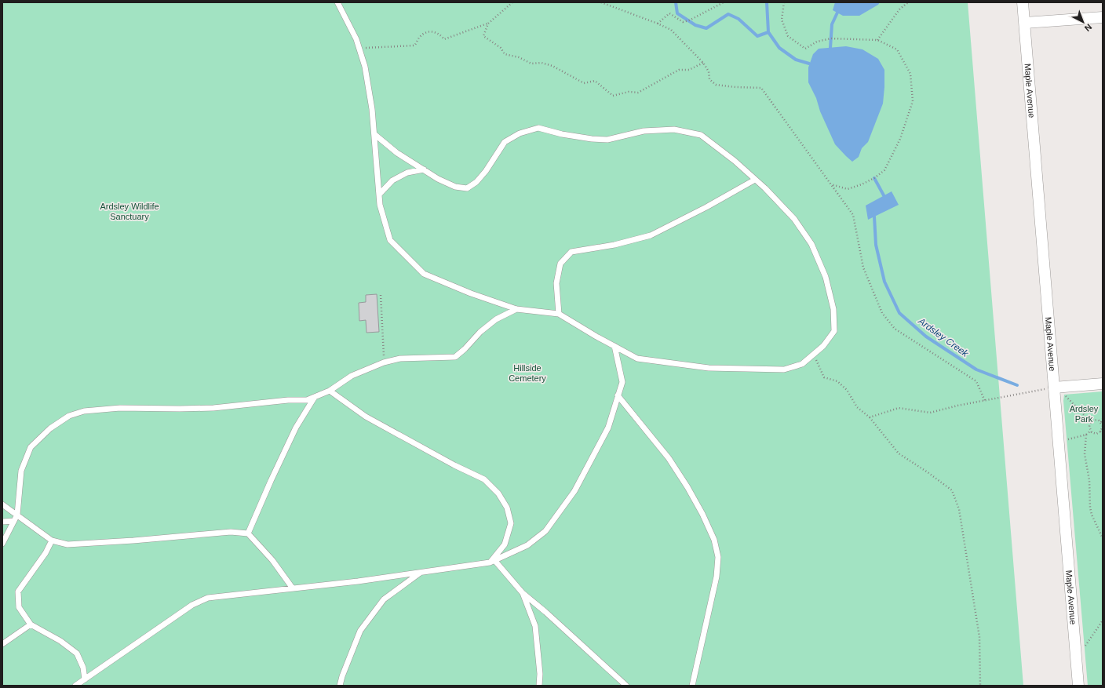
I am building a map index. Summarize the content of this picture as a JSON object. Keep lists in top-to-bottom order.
{
  "streets": {
    "street": ["Maple Avenue"]
  },
  "water": ["Ardsley Creek"],
  "parks": ["Ardsley Wildlife Sanctuary", "Hillside Cemetery", "Ardsley Park"],
  "north": "bottom right"
}
